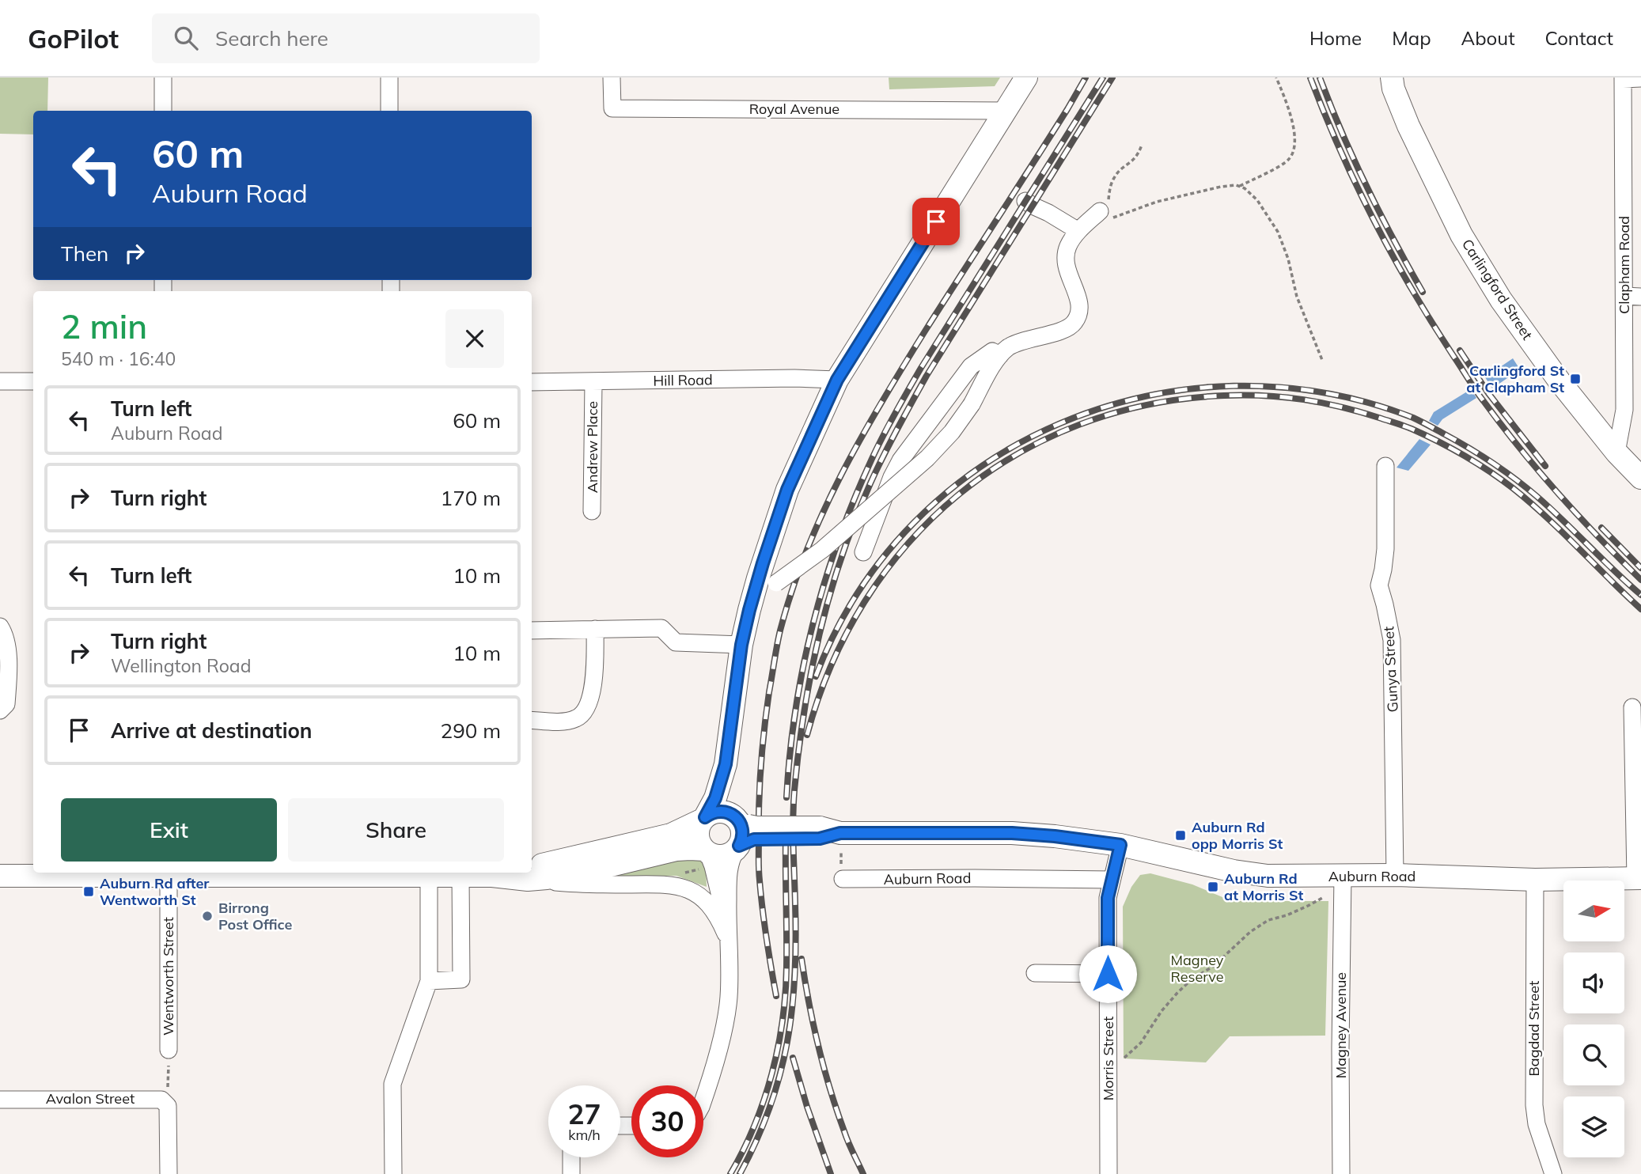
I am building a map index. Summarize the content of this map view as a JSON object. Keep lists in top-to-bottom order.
{
  "streets": {
    "main road": ["Carlingford Street", "Auburn Road"],
    "street": [
      "Royal Avenue",
      "Clapham Road",
      "Hill Road",
      "Andrew Place",
      "Gunya Street",
      "Wentworth Street",
      "Magney Avenue",
      "Bagdad Street",
      "Morris Street",
      "Avalon Street"
    ]
  },
  "crossings": [
    ["Clapham Road", "Carlingford Street"],
    ["Hill Road", "Andrew Place"],
    ["Gunya Street", "Auburn Road"],
    ["Auburn Road", "Magney Avenue"],
    ["Auburn Road", "Bagdad Street"],
    ["Auburn Road", "Morris Street"]
  ],
  "parks": ["Magney Reserve"],
  "places": {
    "transit": [
      "Carlingford St at Clapham St",
      "Auburn Rd opp Morris St",
      "Auburn Rd at Morris St",
      "Auburn Rd after Wentworth St"
    ],
    "other": ["Birrong Post Office"]
  },
  "north": "right",
  "page": {
    "header": "GoPilot",
    "search": "Search here",
    "nav": [
      "Home",
      "Map",
      "About",
      "Contact"
    ],
    "turn": ["60 m", "Auburn Road"],
    "then": "Then",
    "heading": ["2 min", "540 m · 16:40"],
    "list": [
      {
        "name": "Turn left",
        "note": "Auburn Road",
        "value": "60 m"
      },
      {
        "name": "Turn right",
        "value": "170 m"
      },
      {
        "name": "Turn left",
        "value": "10 m"
      },
      {
        "name": "Turn right",
        "note": "Wellington Road",
        "value": "10 m"
      },
      {
        "name": "Arrive at destination",
        "value": "290 m"
      }
    ],
    "buttons": ["Exit", "Share"],
    "speed": "27 km/h",
    "limit": "30"
  }
}
